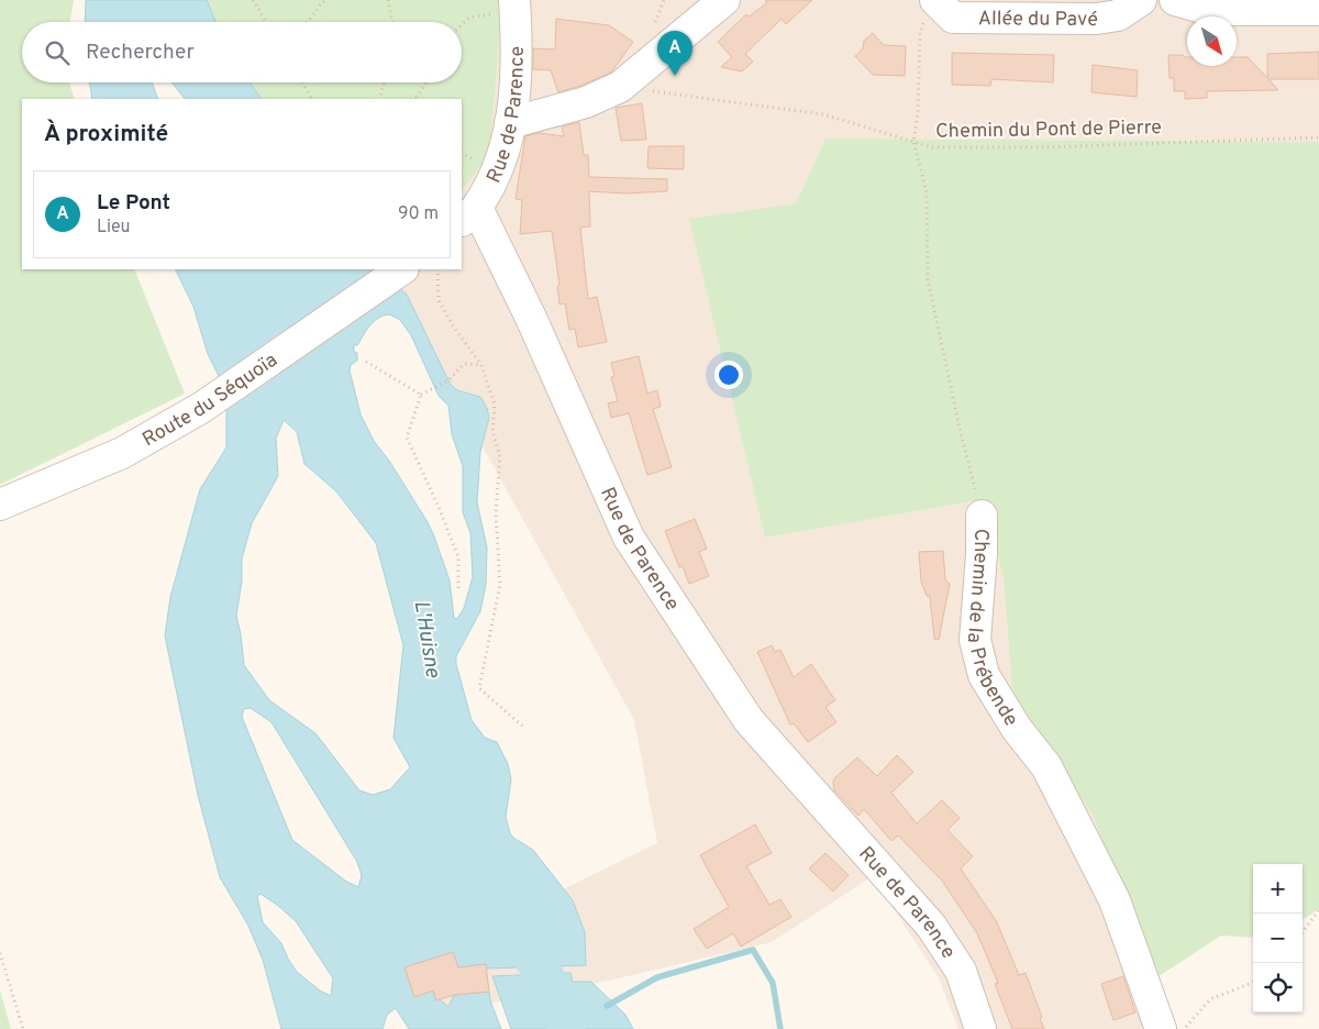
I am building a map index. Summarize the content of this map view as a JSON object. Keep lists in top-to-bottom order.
{
  "streets": {
    "street": [
      "Allée du Pavé",
      "Rue de Parence",
      "Route du Séquoïa",
      "Chemin de la Prébende"
    ],
    "path": ["Chemin du Pont de Pierre"]
  },
  "crossings": [
    ["Allée du Pavé", "Chemin de la Prébende"],
    ["Chemin du Pont de Pierre", "Chemin de la Prébende"]
  ],
  "water": ["L'Huisne"],
  "north": "bottom right",
  "page": {
    "search": "Rechercher",
    "pins": "A",
    "heading": "À proximité",
    "list": [
      {
        "mark": "A",
        "name": "Le Pont",
        "note": "Lieu",
        "value": "90 m"
      }
    ],
    "map_buttons": ["+", "−"]
  }
}
